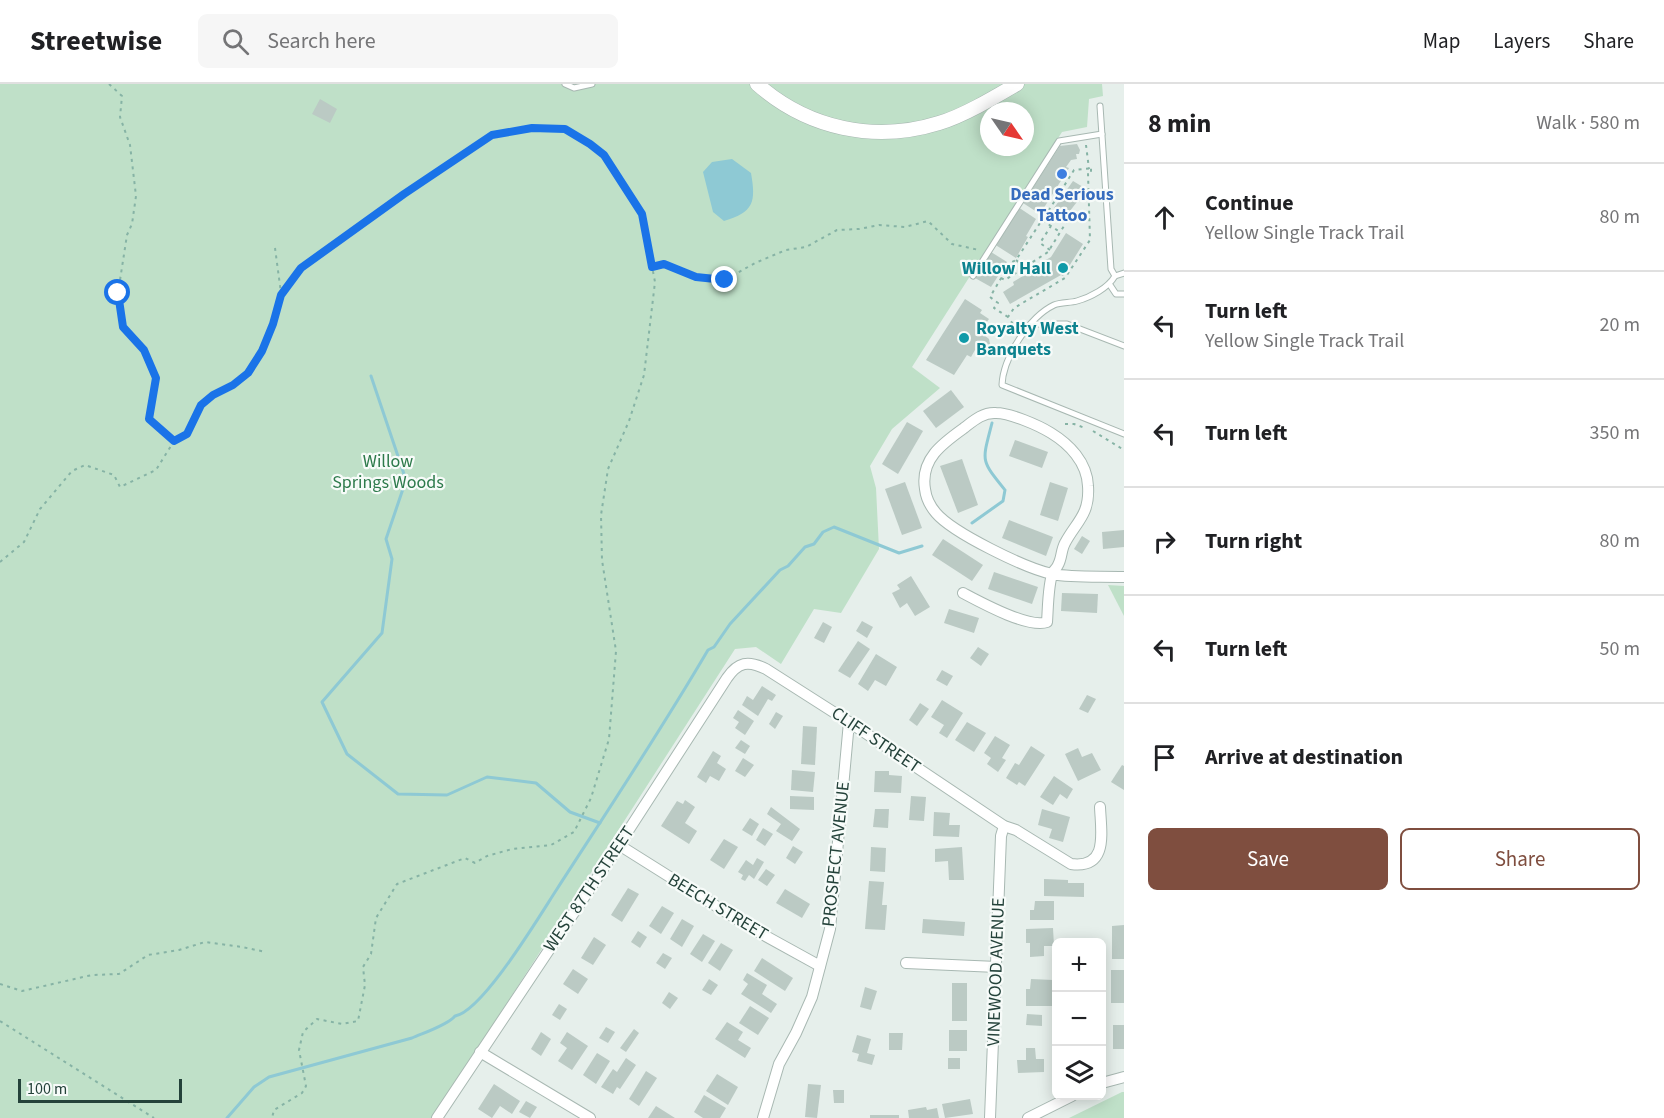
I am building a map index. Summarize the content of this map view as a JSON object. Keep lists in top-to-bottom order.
{
  "streets": {
    "street": [
      "CLIFF STREET",
      "PROSPECT AVENUE",
      "WEST 87TH STREET",
      "BEECH STREET",
      "VINEWOOD AVENUE"
    ]
  },
  "crossings": [
    ["CLIFF STREET", "PROSPECT AVENUE"],
    ["CLIFF STREET", "WEST 87TH STREET"],
    ["CLIFF STREET", "VINEWOOD AVENUE"],
    ["PROSPECT AVENUE", "BEECH STREET"],
    ["WEST 87TH STREET", "BEECH STREET"]
  ],
  "parks": ["Willow Springs Woods"],
  "places": ["Dead Serious Tattoo", "Willow Hall", "Royalty West Banquets"],
  "scale_bar": "100 m",
  "north": "bottom right",
  "page": {
    "header": "Streetwise",
    "search": "Search here",
    "nav": ["Map", "Layers", "Share"],
    "heading": ["8 min", "Walk · 580 m"],
    "list": [
      ["Continue", "Yellow Single Track Trail", "80 m"],
      ["Turn left", "Yellow Single Track Trail", "20 m"],
      ["Turn left", "350 m"],
      ["Turn right", "80 m"],
      ["Turn left", "50 m"],
      "Arrive at destination"
    ],
    "buttons": ["Save", "Share"],
    "map_buttons": ["+", "−"],
    "scale": "100 m"
  }
}
